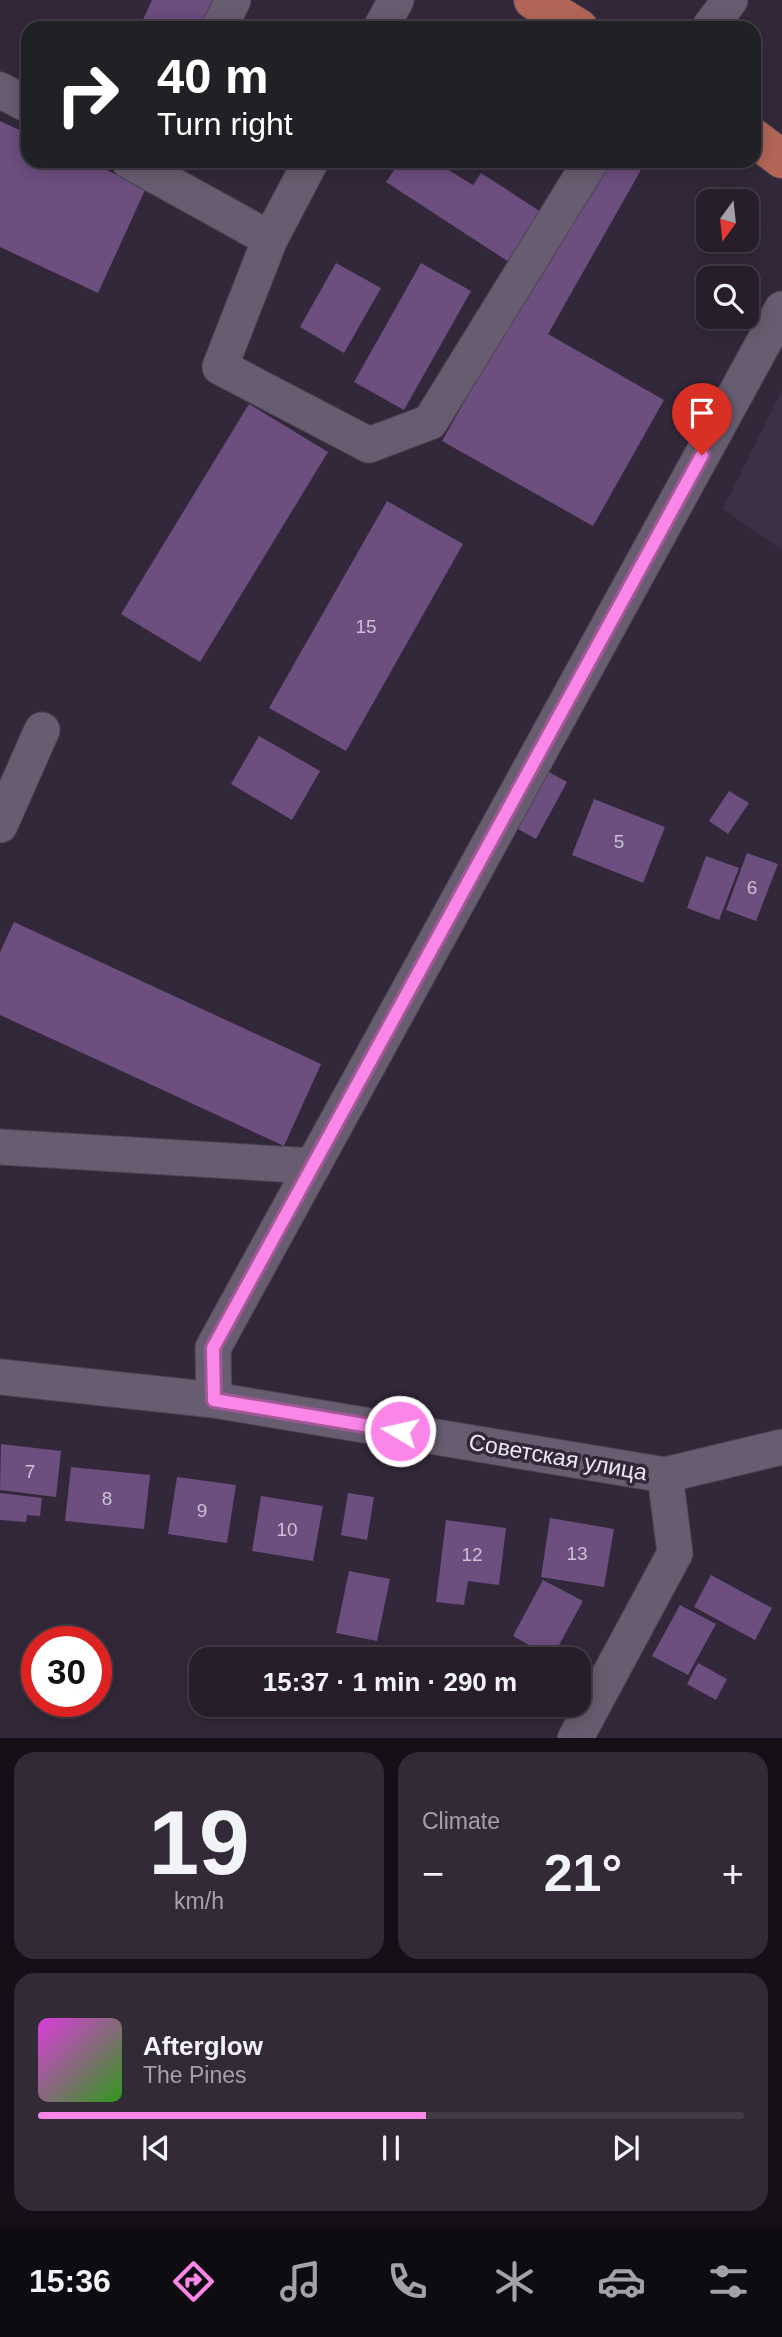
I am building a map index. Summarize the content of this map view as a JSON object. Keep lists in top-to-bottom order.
{
  "streets": {
    "street": ["Советская улица"]
  },
  "house_numbers": [
    "15",
    "5",
    "6",
    "7",
    "8",
    "9",
    "10",
    "13",
    "12"
  ],
  "north": "bottom",
  "page": {
    "turn": ["40 m", "Turn right"],
    "limit": "30",
    "trip": "15:37 · 1 min · 290 m",
    "tile": [
      ["19", "km/h"],
      "Climate"
    ],
    "heat": ["−", "21°", "+"],
    "song": ["Afterglow", "The Pines"],
    "tabs": "15:36"
  }
}
